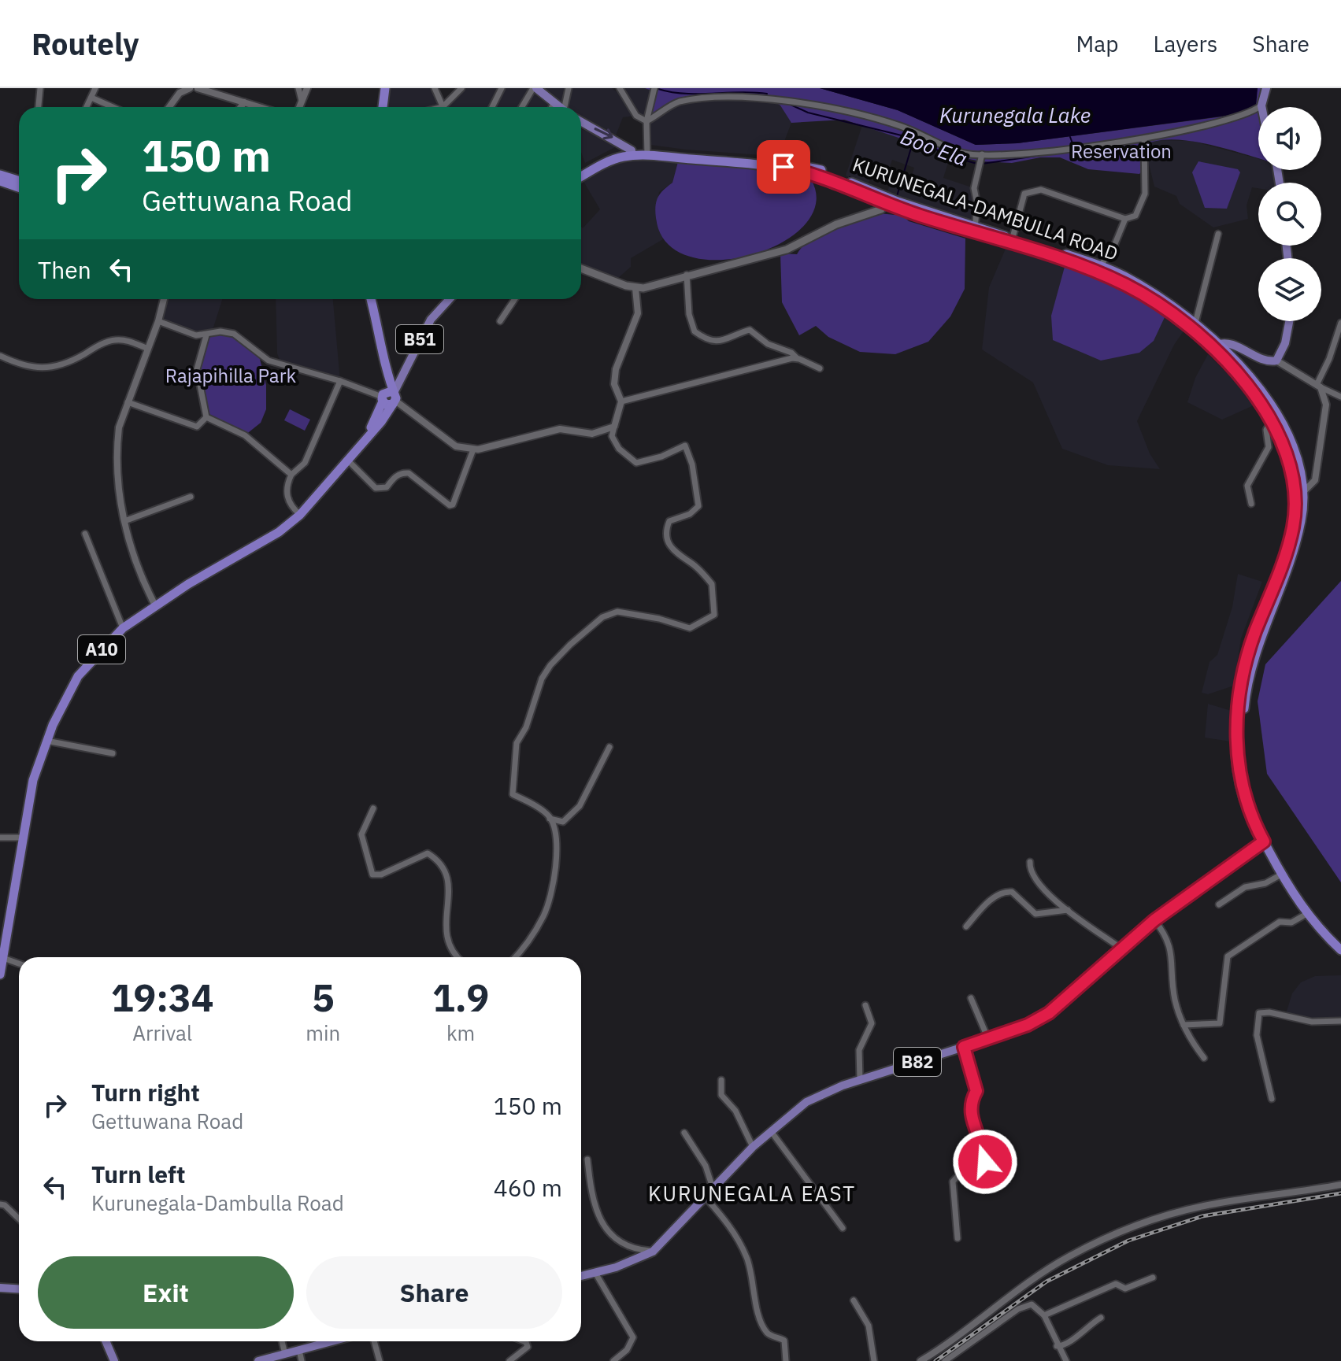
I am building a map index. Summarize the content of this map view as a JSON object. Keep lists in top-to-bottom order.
{
  "streets": {
    "highway": ["KURUNEGALA-DAMBULLA ROAD", "A10"],
    "main road": ["B51", "B82"]
  },
  "crossings": [
    ["KURUNEGALA-DAMBULLA ROAD", "B82"],
    ["B51", "A10"]
  ],
  "districts": ["KURUNEGALA EAST"],
  "water": ["Kurunegala Lake", "Boo Ela"],
  "parks": ["Reservation", "Rajapihilla Park"],
  "page": {
    "header": "Routely",
    "nav": ["Map", "Layers", "Share"],
    "turn": ["150 m", "Gettuwana Road"],
    "then": "Then",
    "eta": [
      "19:34",
      "Arrival",
      "5",
      "min",
      "1.9",
      "km"
    ],
    "list": [
      {
        "name": "Turn right",
        "note": "Gettuwana Road",
        "value": "150 m"
      },
      {
        "name": "Turn left",
        "note": "Kurunegala-Dambulla Road",
        "value": "460 m"
      }
    ],
    "buttons": ["Exit", "Share"]
  }
}
